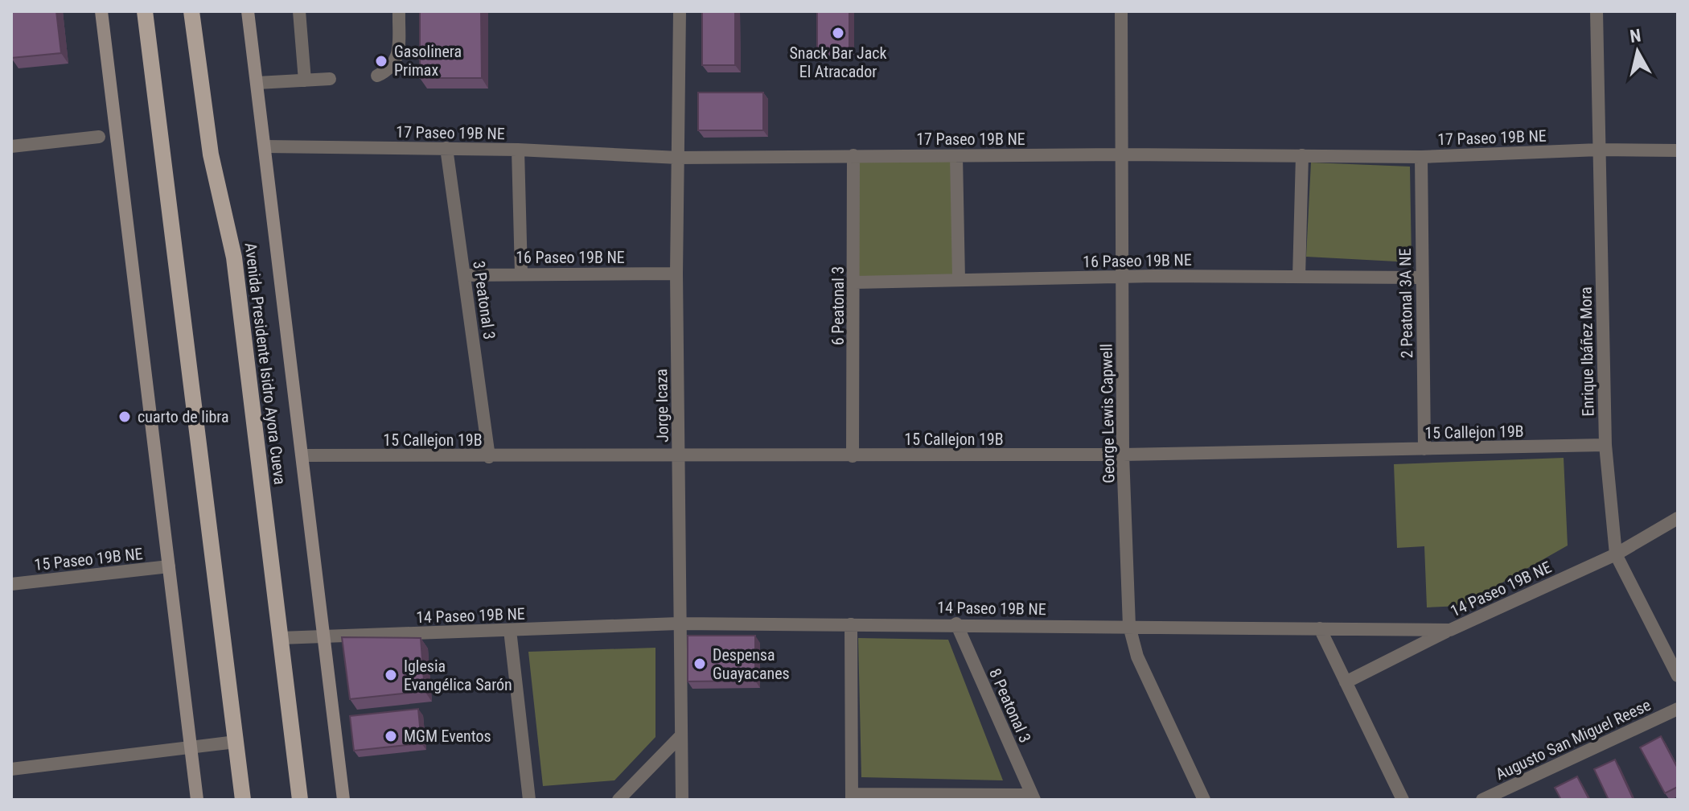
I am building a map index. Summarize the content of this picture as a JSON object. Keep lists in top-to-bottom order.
{
  "streets": {
    "main road": ["Avenida Presidente Isidro Ayora Cueva"],
    "street": [
      "17 Paseo 19B NE",
      "16 Paseo 19B NE",
      "3 Peatonal 3",
      "2 Peatonal 3A NE",
      "6 Peatonal 3",
      "Enrique Ibáñez Mora",
      "Jorge Icaza",
      "George Lewis Capwell",
      "15 Callejon 19B",
      "15 Paseo 19B NE",
      "14 Paseo 19B NE",
      "8 Peatonal 3",
      "Augusto San Miguel Reese"
    ]
  },
  "crossings": [
    ["17 Paseo 19B NE", "3 Peatonal 3"],
    ["17 Paseo 19B NE", "2 Peatonal 3A NE"],
    ["17 Paseo 19B NE", "6 Peatonal 3"],
    ["17 Paseo 19B NE", "Enrique Ibáñez Mora"],
    ["17 Paseo 19B NE", "Avenida Presidente Isidro Ayora Cueva"],
    ["17 Paseo 19B NE", "Jorge Icaza"],
    ["17 Paseo 19B NE", "George Lewis Capwell"],
    ["16 Paseo 19B NE", "3 Peatonal 3"],
    ["16 Paseo 19B NE", "2 Peatonal 3A NE"],
    ["16 Paseo 19B NE", "6 Peatonal 3"],
    ["16 Paseo 19B NE", "Jorge Icaza"],
    ["16 Paseo 19B NE", "George Lewis Capwell"],
    ["3 Peatonal 3", "15 Callejon 19B"],
    ["2 Peatonal 3A NE", "15 Callejon 19B"],
    ["6 Peatonal 3", "15 Callejon 19B"],
    ["Enrique Ibáñez Mora", "15 Callejon 19B"],
    ["Enrique Ibáñez Mora", "14 Paseo 19B NE"],
    ["Avenida Presidente Isidro Ayora Cueva", "15 Callejon 19B"],
    ["Avenida Presidente Isidro Ayora Cueva", "14 Paseo 19B NE"],
    ["Jorge Icaza", "15 Callejon 19B"],
    ["Jorge Icaza", "14 Paseo 19B NE"],
    ["George Lewis Capwell", "15 Callejon 19B"],
    ["George Lewis Capwell", "14 Paseo 19B NE"],
    ["14 Paseo 19B NE", "8 Peatonal 3"]
  ],
  "places": [
    "Snack Bar Jack El Atracador",
    "Gasolinera Primax",
    "cuarto de libra",
    "Despensa Guayacanes",
    "Iglesia Evangélica Sarón",
    "MGM Eventos"
  ],
  "north": "top"
}
